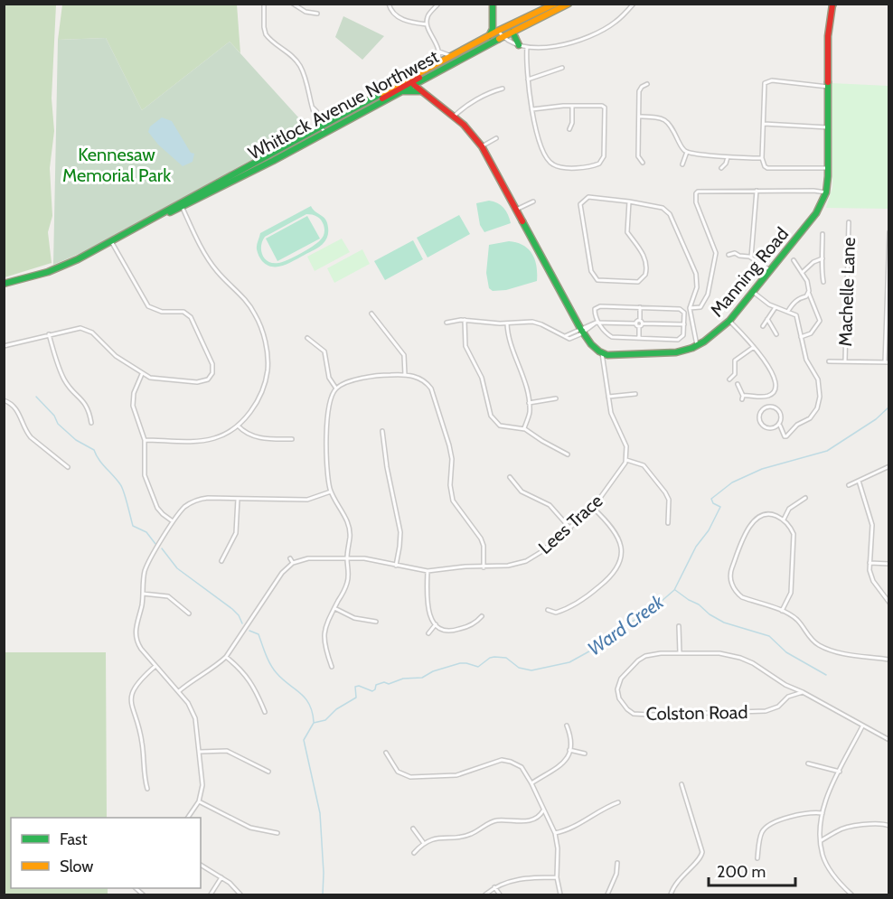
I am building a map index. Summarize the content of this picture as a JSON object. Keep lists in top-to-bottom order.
{
  "streets": {
    "main road": ["Whitlock Avenue Northwest", "Manning Road"],
    "street": ["Machelle Lane", "Lees Trace", "Colston Road"]
  },
  "water": ["Ward Creek"],
  "parks": ["Kennesaw Memorial Park"],
  "legend": ["Fast", "Slow"],
  "scale_bar": "200 m"
}
